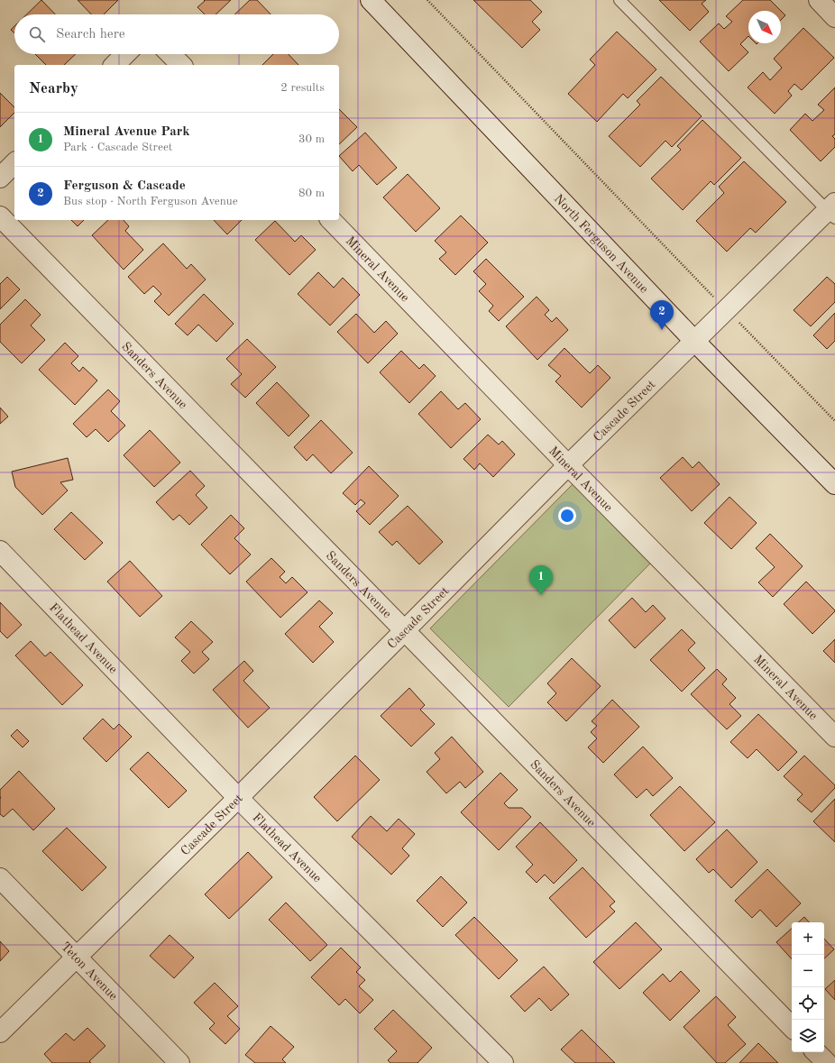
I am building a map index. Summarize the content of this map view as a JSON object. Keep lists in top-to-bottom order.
{
  "streets": {
    "street": [
      "North Ferguson Avenue",
      "Mineral Avenue",
      "Sanders Avenue",
      "Cascade Street",
      "Flathead Avenue",
      "Teton Avenue"
    ]
  },
  "crossings": [
    ["North Ferguson Avenue", "Cascade Street"],
    ["Mineral Avenue", "Cascade Street"],
    ["Sanders Avenue", "Cascade Street"],
    ["Cascade Street", "Flathead Avenue"],
    ["Cascade Street", "Teton Avenue"]
  ],
  "north": "bottom right",
  "page": {
    "search": "Search here",
    "heading": ["Nearby", "2 results"],
    "list": [
      {
        "mark": "1",
        "name": "Mineral Avenue Park",
        "note": "Park · Cascade Street",
        "value": "30 m"
      },
      {
        "mark": "2",
        "name": "Ferguson & Cascade",
        "note": "Bus stop · North Ferguson Avenue",
        "value": "80 m"
      }
    ],
    "pins": ["2", "1"],
    "map_buttons": ["+", "−"]
  }
}
